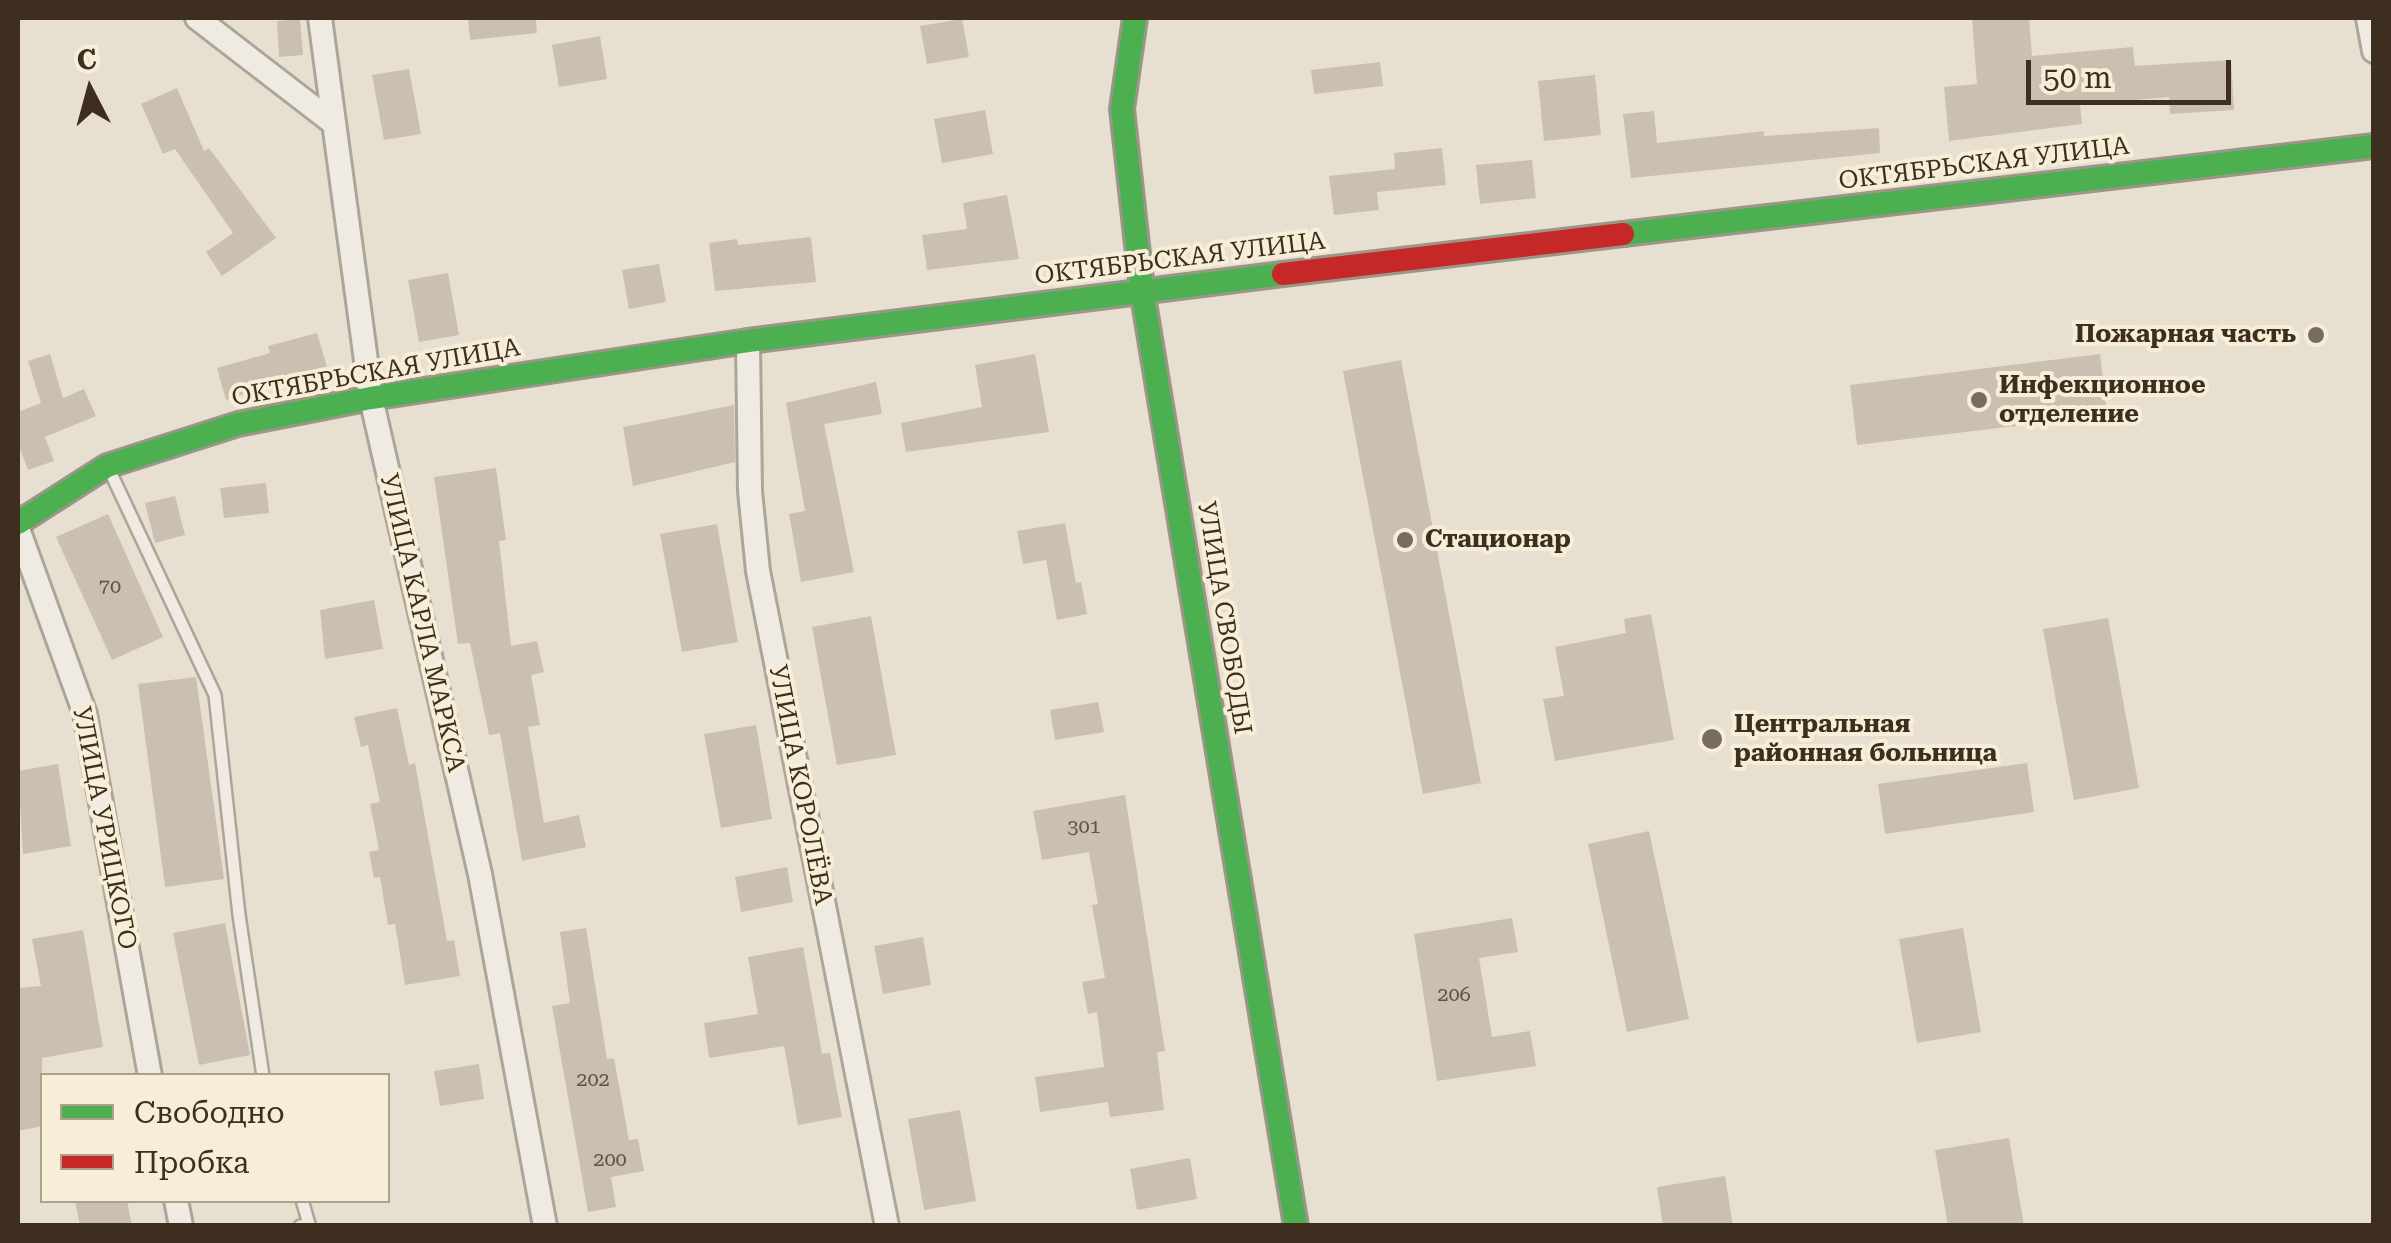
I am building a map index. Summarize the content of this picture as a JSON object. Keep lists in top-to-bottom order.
{
  "streets": {
    "street": [
      "ОКТЯБРЬСКАЯ УЛИЦА",
      "УЛИЦА СВОБОДЫ",
      "УЛИЦА КАРЛА МАРКСА",
      "УЛИЦА КОРОЛЁВА",
      "УЛИЦА УРИЦКОГО"
    ]
  },
  "crossings": [
    ["ОКТЯБРЬСКАЯ УЛИЦА", "УЛИЦА СВОБОДЫ"],
    ["ОКТЯБРЬСКАЯ УЛИЦА", "УЛИЦА КАРЛА МАРКСА"],
    ["ОКТЯБРЬСКАЯ УЛИЦА", "УЛИЦА КОРОЛЁВА"],
    ["ОКТЯБРЬСКАЯ УЛИЦА", "УЛИЦА УРИЦКОГО"]
  ],
  "places": [
    "Пожарная часть",
    "Инфекционное отделение",
    "Стационар",
    "Центральная районная больница"
  ],
  "house_numbers": [
    "70",
    "301",
    "206",
    "202",
    "200"
  ],
  "legend": ["Свободно", "Пробка"],
  "scale_bar": "50 m",
  "north": "top"
}
